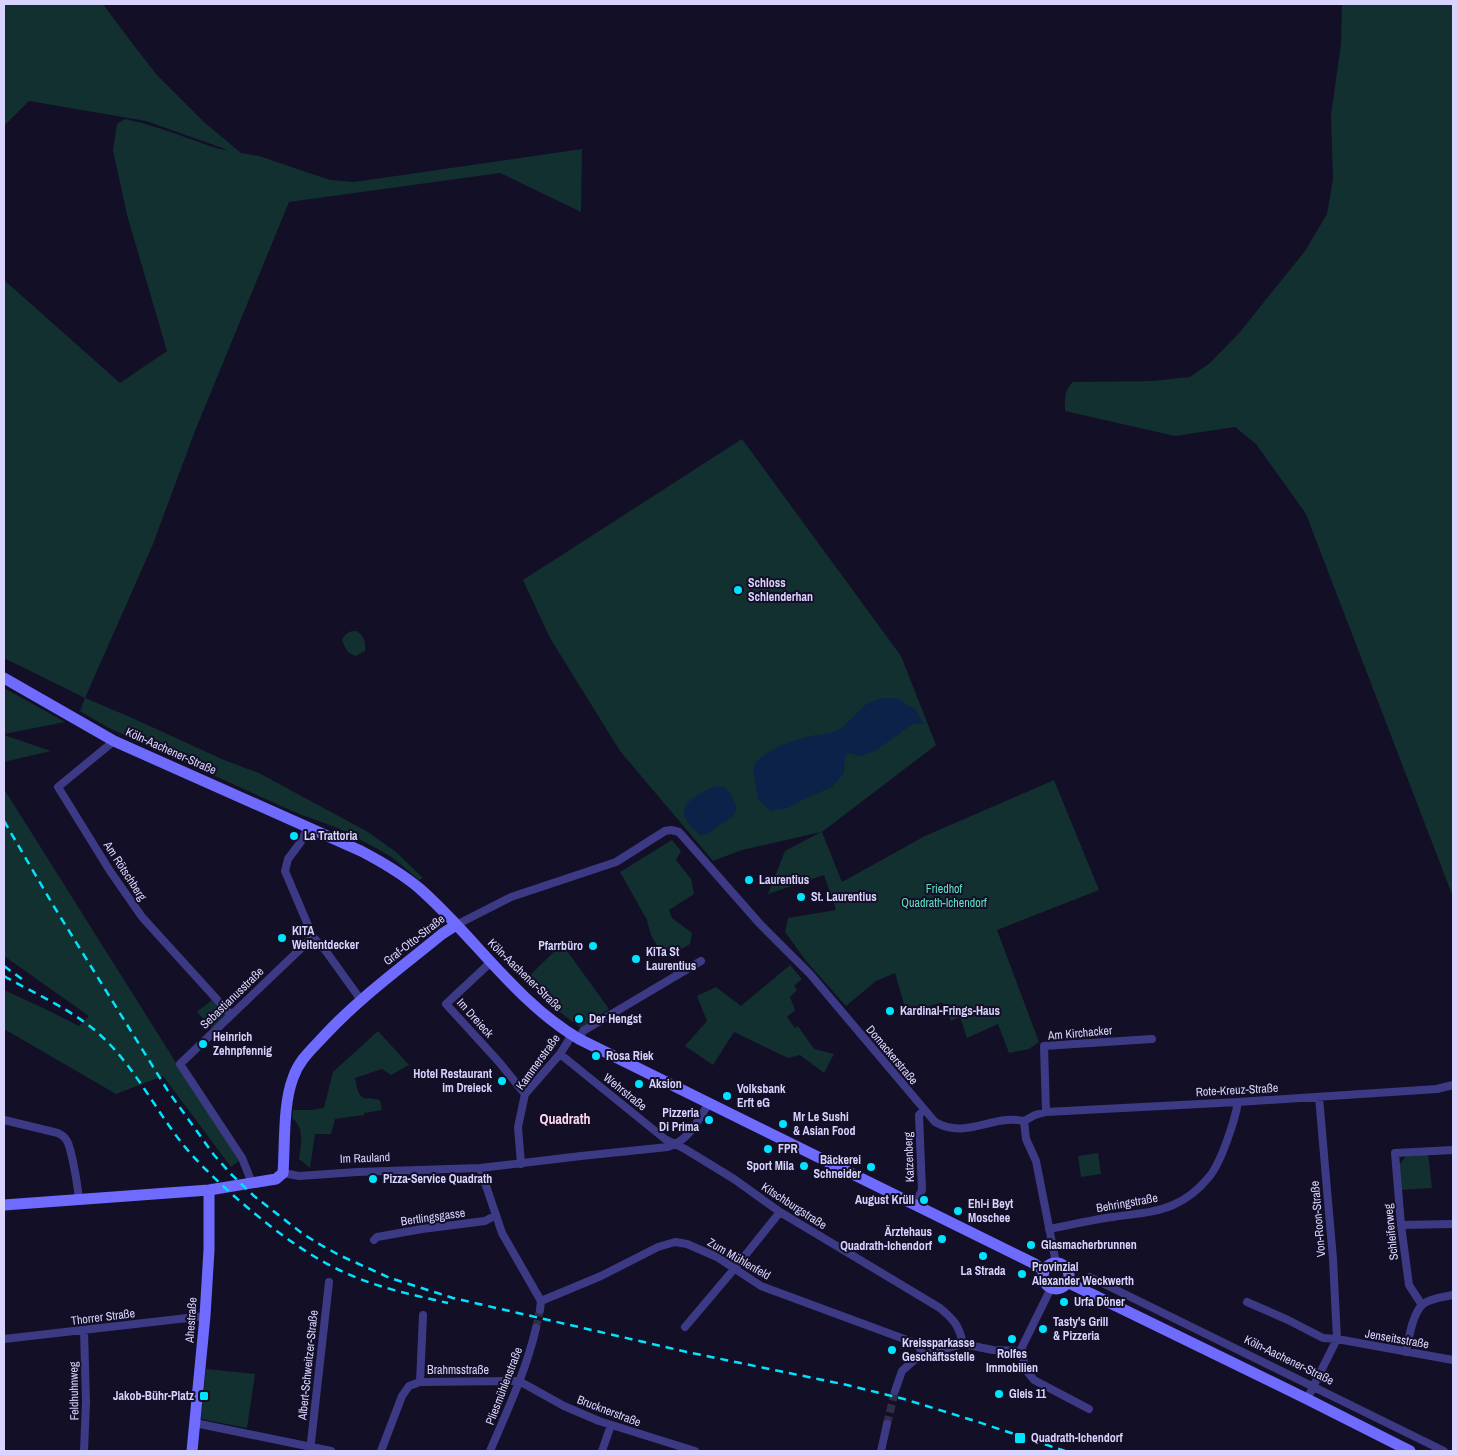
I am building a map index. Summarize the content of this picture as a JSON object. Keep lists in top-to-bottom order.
{
  "streets": {
    "main road": [
      "Köln-Aachener-Straße",
      "Graf-Otto-Straße",
      "Im Rauland",
      "Ahestraße"
    ],
    "street": [
      "Am Rötschberg",
      "Sebastianusstraße",
      "Im Dreieck",
      "Am Kirchacker",
      "Domackerstraße",
      "Kammerstraße",
      "Rote-Kreuz-Straße",
      "Wehrstraße",
      "Katzenberg",
      "Behringstraße",
      "Kitschburgstraße",
      "Bertlingsgasse",
      "Von-Roon-Straße",
      "Schleiferweg",
      "Zum Mühlenfeld",
      "Thorrer Straße",
      "Jenseitsstraße",
      "Albert-Schweitzer-Straße",
      "Brahmsstraße",
      "Pliesmühlenstraße",
      "Feldhuhnweg",
      "Brucknerstraße"
    ]
  },
  "crossings": [
    ["Köln-Aachener-Straße", "Am Rötschberg"],
    ["Köln-Aachener-Straße", "Graf-Otto-Straße"],
    ["Köln-Aachener-Straße", "Im Dreieck"],
    ["Köln-Aachener-Straße", "Kammerstraße"],
    ["Köln-Aachener-Straße", "Katzenberg"],
    ["Köln-Aachener-Straße", "Von-Roon-Straße"],
    ["Am Rötschberg", "Sebastianusstraße"],
    ["Graf-Otto-Straße", "Domackerstraße"],
    ["Graf-Otto-Straße", "Im Rauland"],
    ["Sebastianusstraße", "Im Rauland"],
    ["Im Dreieck", "Kammerstraße"],
    ["Am Kirchacker", "Rote-Kreuz-Straße"],
    ["Domackerstraße", "Rote-Kreuz-Straße"],
    ["Domackerstraße", "Katzenberg"],
    ["Kammerstraße", "Wehrstraße"],
    ["Kammerstraße", "Im Rauland"],
    ["Rote-Kreuz-Straße", "Behringstraße"],
    ["Rote-Kreuz-Straße", "Von-Roon-Straße"],
    ["Wehrstraße", "Im Rauland"],
    ["Wehrstraße", "Kitschburgstraße"],
    ["Im Rauland", "Kitschburgstraße"],
    ["Im Rauland", "Ahestraße"],
    ["Von-Roon-Straße", "Jenseitsstraße"],
    ["Thorrer Straße", "Ahestraße"],
    ["Thorrer Straße", "Feldhuhnweg"],
    ["Brahmsstraße", "Pliesmühlenstraße"],
    ["Brahmsstraße", "Brucknerstraße"],
    ["Pliesmühlenstraße", "Brucknerstraße"]
  ],
  "districts": ["Quadrath"],
  "parks": ["Friedhof Quadrath-Ichendorf"],
  "places": {
    "other": [
      "Schloss Schlenderhan",
      "La Trattoria",
      "Laurentius",
      "St. Laurentius",
      "KITA Weltentdecker",
      "Pfarrbüro",
      "KiTa St Laurentius",
      "Kardinal-Frings-Haus",
      "Der Hengst",
      "Heinrich Zehnpfennig",
      "Rosa Riek",
      "Hotel Restaurant im Dreieck",
      "Aksion",
      "Volksbank Erft eG",
      "Pizzeria Di Prima",
      "Mr Le Sushi & Asian Food",
      "FPR",
      "Sport Mila",
      "Bäckerei Schneider",
      "Pizza-Service Quadrath",
      "August Krüll",
      "Ehl-i Beyt Moschee",
      "Ärztehaus Quadrath-Ichendorf",
      "Glasmacherbrunnen",
      "La Strada",
      "Provinzial Alexander Weckwerth",
      "Urfa Döner",
      "Tasty's Grill & Pizzeria",
      "Rolfes Immobilien",
      "Kreissparkasse Geschäftsstelle",
      "Gleis 11"
    ],
    "transit": ["Jakob-Bühr-Platz", "Quadrath-Ichendorf"]
  }
}
